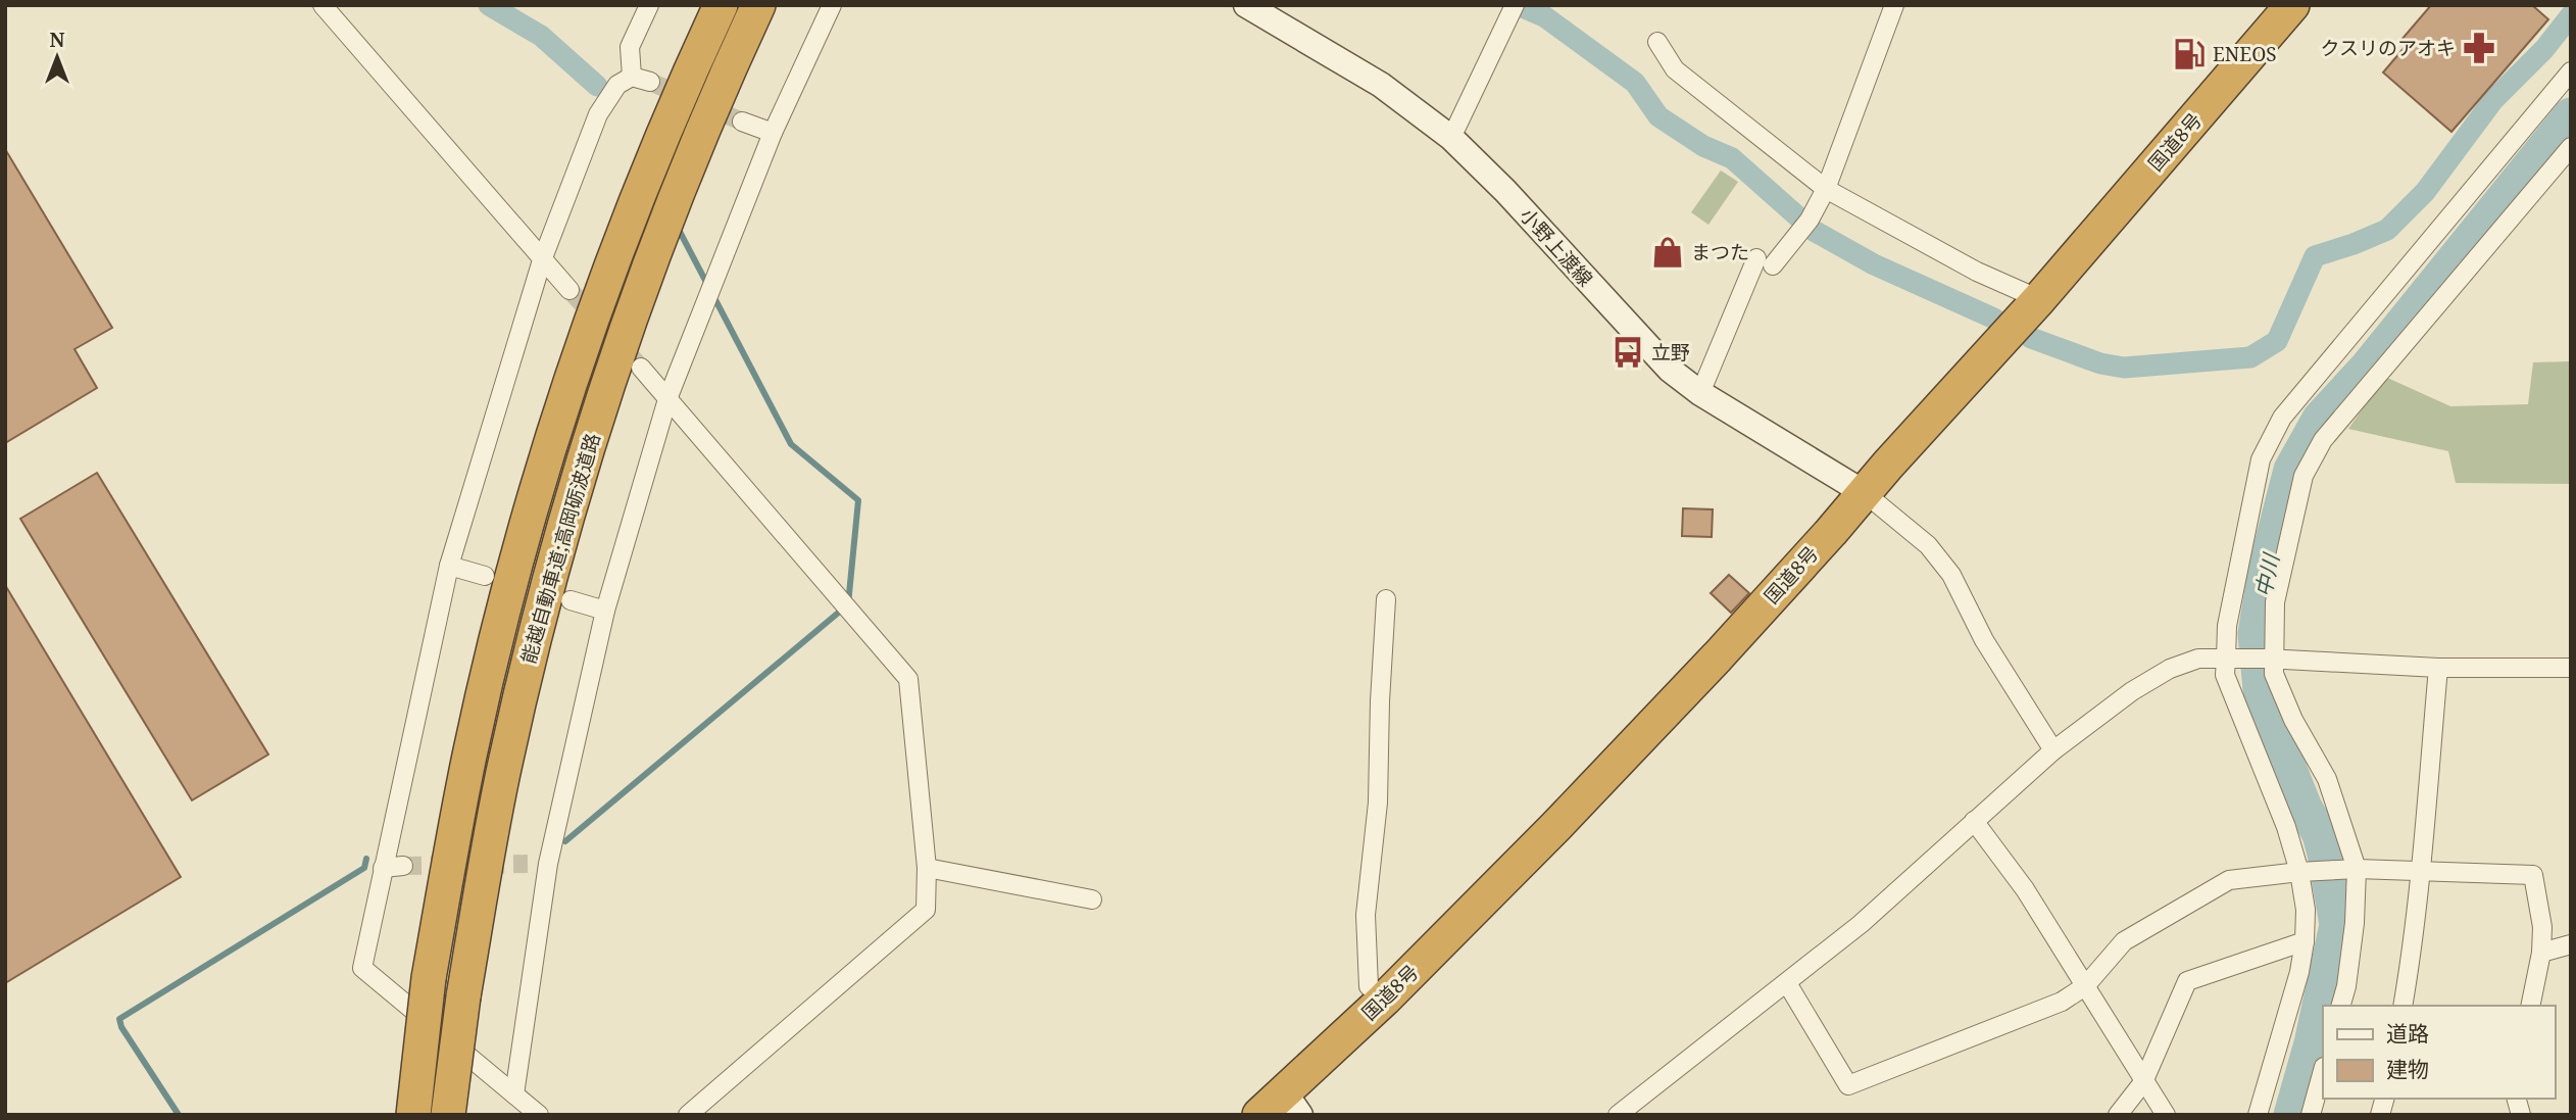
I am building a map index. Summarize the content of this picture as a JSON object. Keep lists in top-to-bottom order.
{
  "streets": {
    "highway": ["国道8号", "能越自動車道;高岡砺波道路"],
    "main road": ["小野上渡線"]
  },
  "crossings": [
    ["国道8号", "小野上渡線"]
  ],
  "water": ["中川"],
  "places": {
    "pharmacy": ["クスリのアオキ"],
    "fuel station": ["ENEOS"],
    "shop": ["まつた"],
    "bus stop": ["立野"]
  },
  "legend": ["道路", "建物"],
  "north": "top"
}
